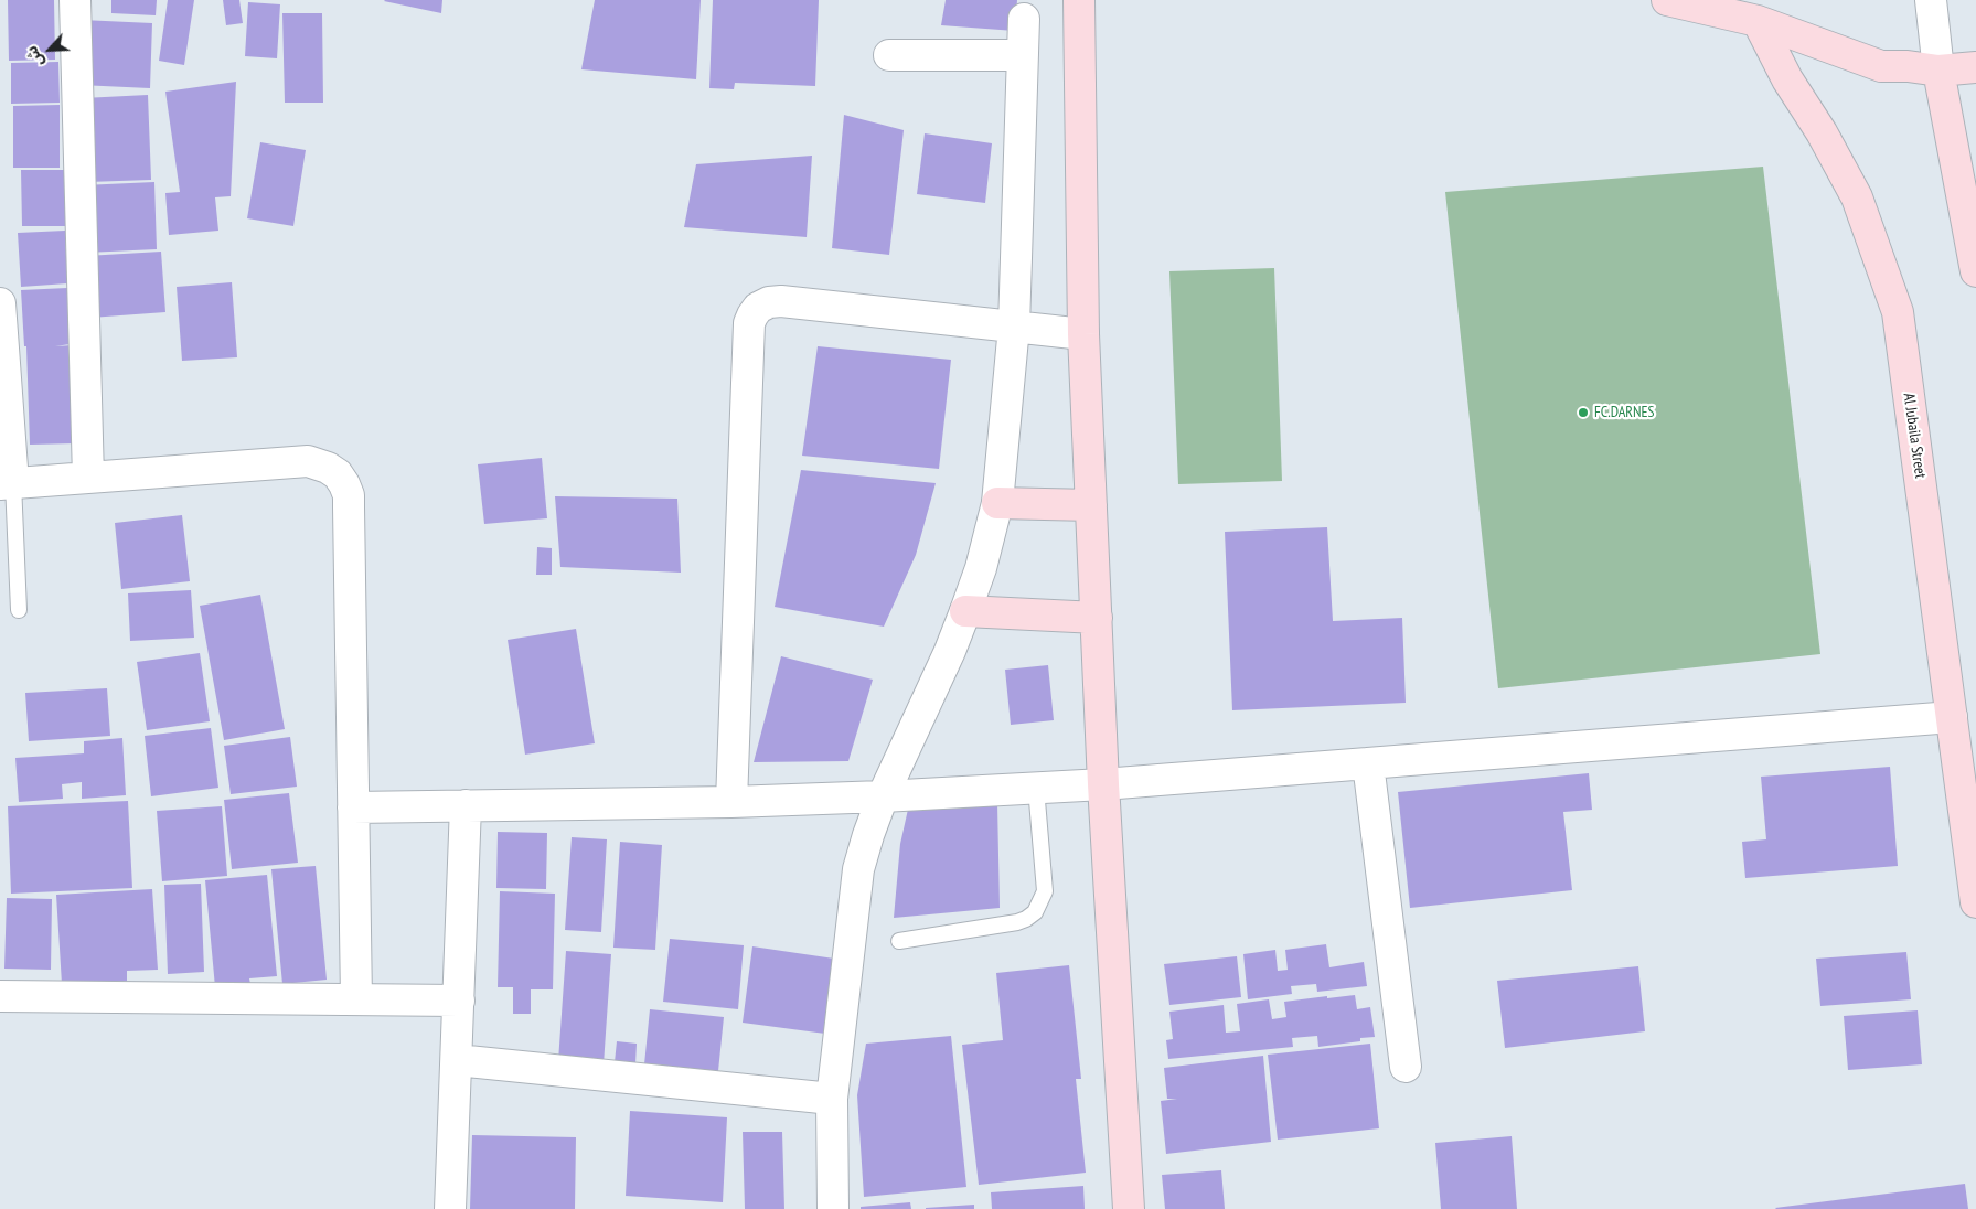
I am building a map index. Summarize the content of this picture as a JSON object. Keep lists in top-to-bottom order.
{
  "streets": {
    "street": ["Al Jubaila Street"]
  },
  "places": ["FC.DARNES"],
  "north": "bottom left"
}
